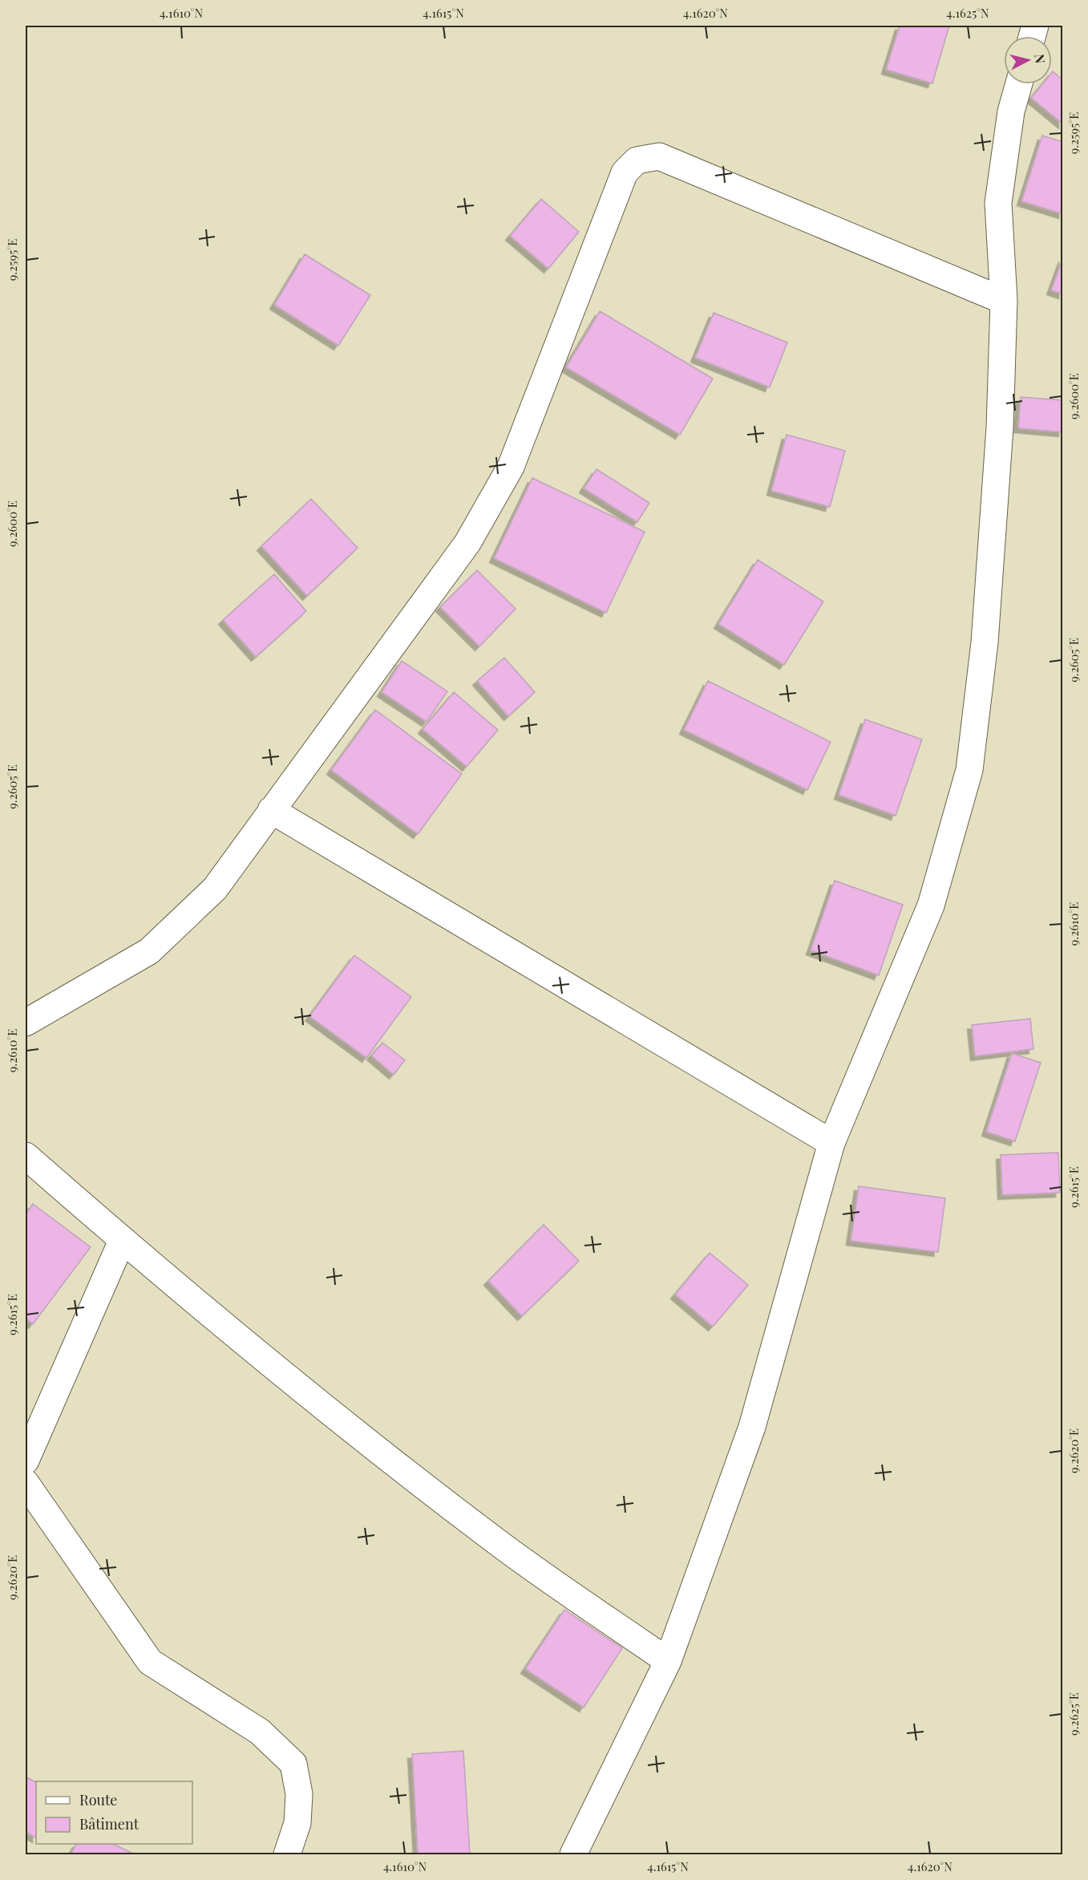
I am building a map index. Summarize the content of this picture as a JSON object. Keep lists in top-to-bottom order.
{
  "legend": ["Route", "Bâtiment"],
  "north": "right",
  "coordinates": [
    "4.1610°N",
    "4.1615°N",
    "4.1620°N",
    "4.1625°N",
    "9.2595°E",
    "9.2600°E",
    "9.2605°E",
    "9.2610°E",
    "9.2615°E",
    "9.2620°E",
    "9.2625°E"
  ]
}
